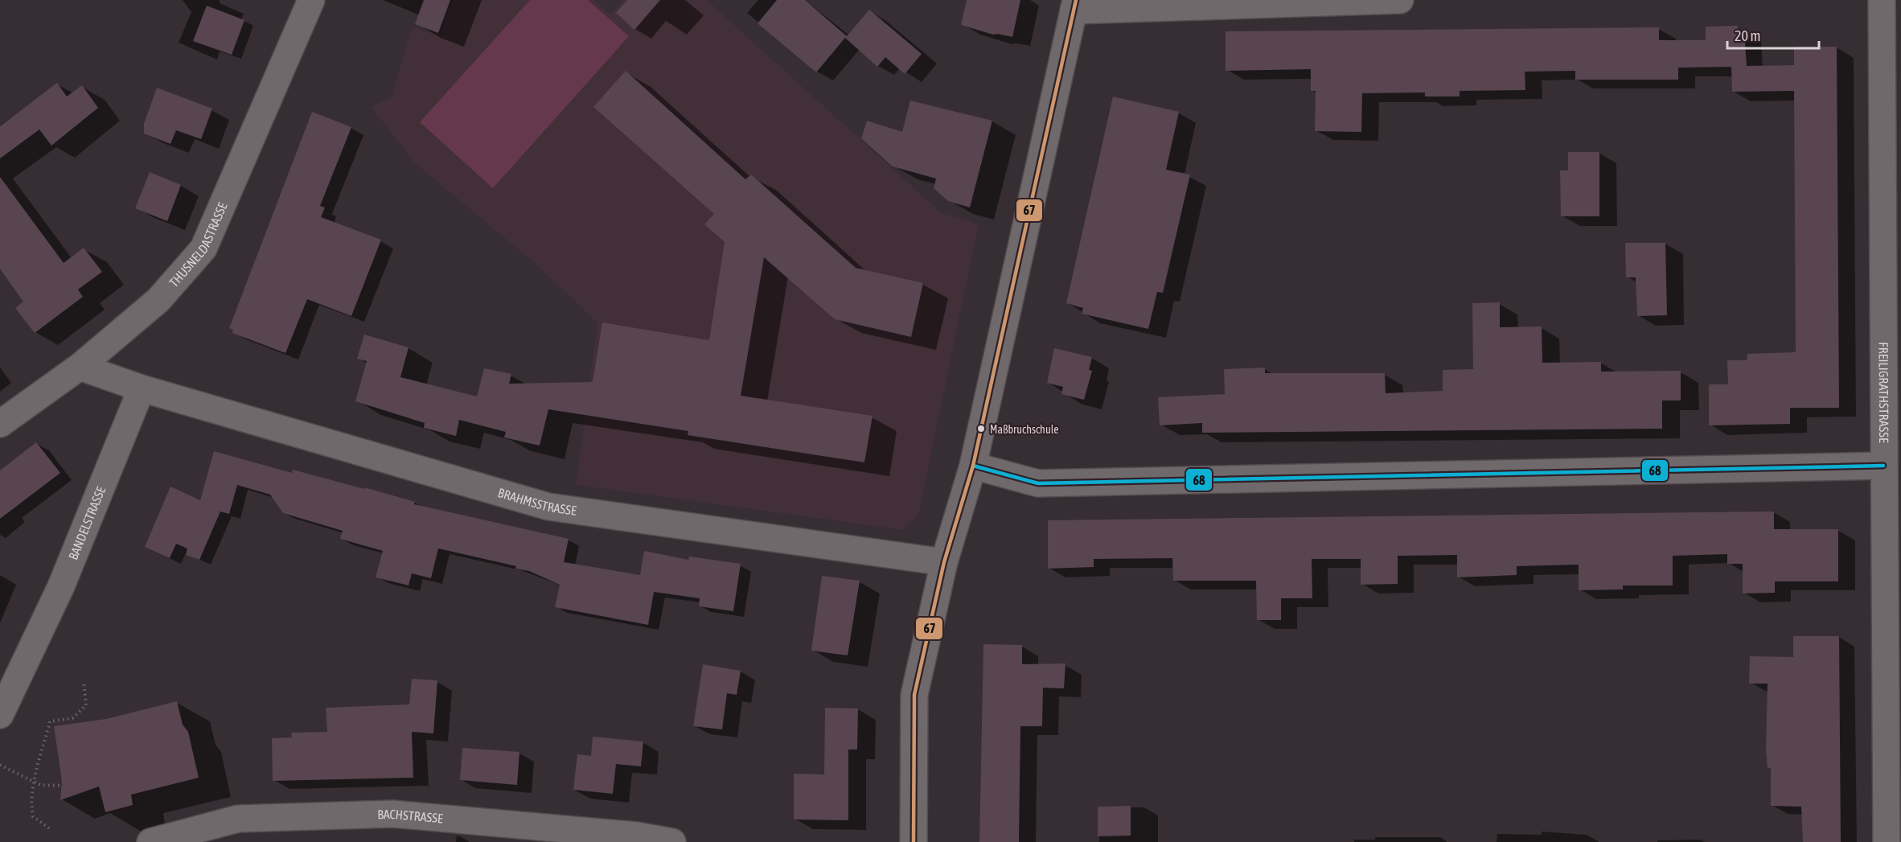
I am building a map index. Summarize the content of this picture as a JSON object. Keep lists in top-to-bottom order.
{
  "streets": {
    "street": [
      "THUSNELDASTRASSE",
      "FREILIGRATHSTRASSE",
      "BRAHMSSTRASSE",
      "BANDELSTRASSE",
      "BACHSTRASSE"
    ]
  },
  "crossings": [
    ["BRAHMSSTRASSE", "BANDELSTRASSE"]
  ],
  "places": ["Maßbruchschule"],
  "lines": ["transit line 67", "transit line 68"],
  "scale_bar": "20 m"
}
